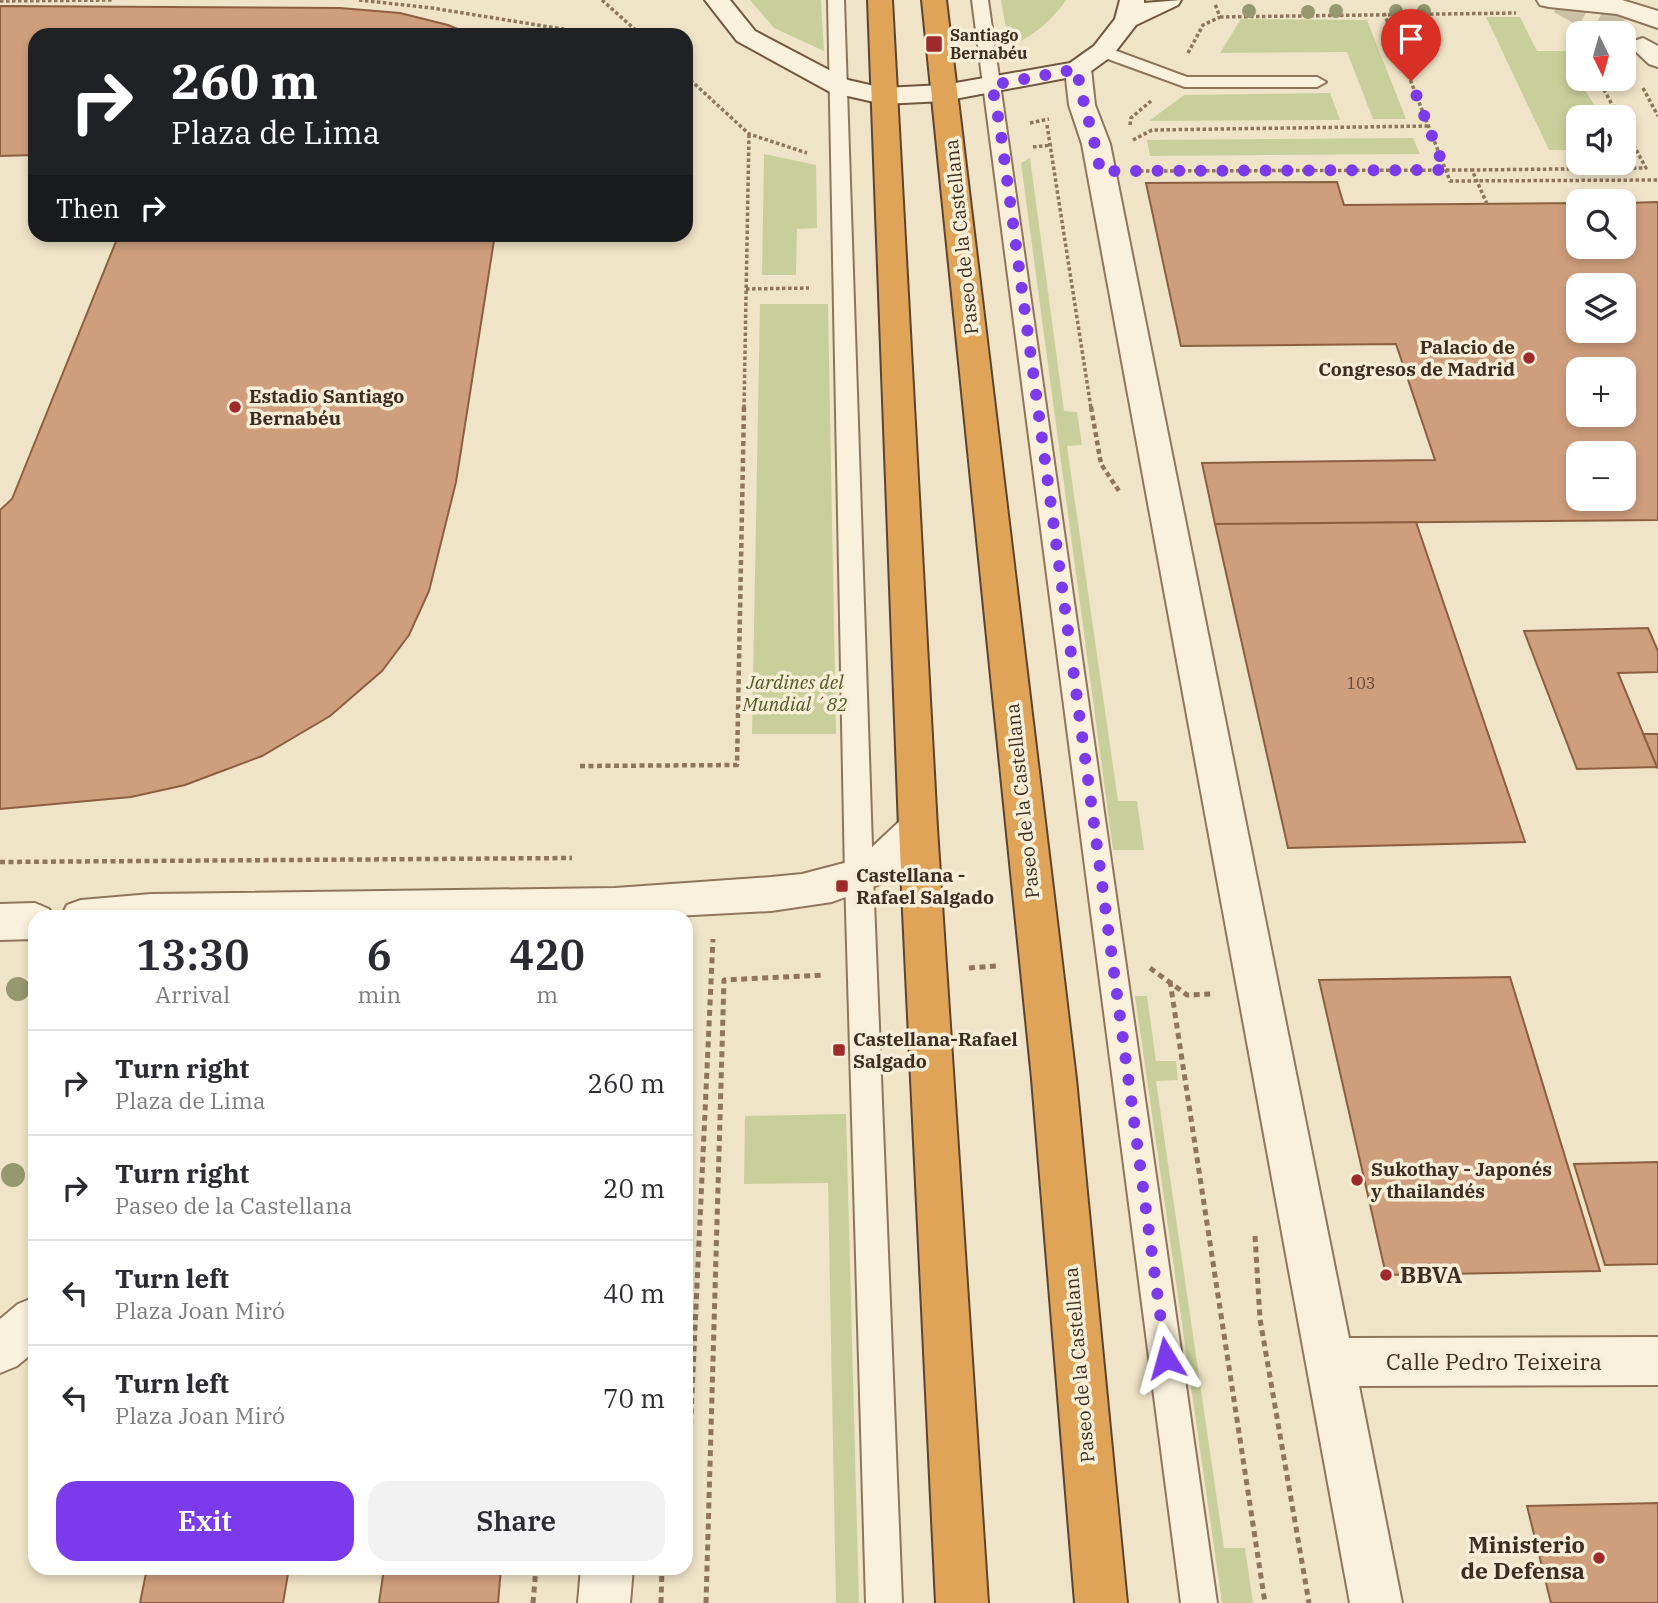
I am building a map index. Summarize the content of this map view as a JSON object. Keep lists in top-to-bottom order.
{
  "streets": {
    "highway": ["Paseo de la Castellana"],
    "street": ["Calle Pedro Teixeira"]
  },
  "parks": ["Jardines del Mundial ´82"],
  "places": {
    "transit": ["Santiago Bernabéu", "Castellana - Rafael Salgado", "Castellana-Rafael Salgado"],
    "other": [
      "Palacio de Congresos de Madrid",
      "Estadio Santiago Bernabéu",
      "Sukothay - Japonés y thailandés",
      "BBVA",
      "Ministerio de Defensa"
    ]
  },
  "house_numbers": ["103"],
  "north": "bottom",
  "page": {
    "map_buttons": ["+", "−"],
    "turn": ["260 m", "Plaza de Lima"],
    "then": "Then",
    "eta": [
      "13:30",
      "Arrival",
      "6",
      "min",
      "420",
      "m"
    ],
    "list": [
      {
        "name": "Turn right",
        "note": "Plaza de Lima",
        "value": "260 m"
      },
      {
        "name": "Turn right",
        "note": "Paseo de la Castellana",
        "value": "20 m"
      },
      {
        "name": "Turn left",
        "note": "Plaza Joan Miró",
        "value": "40 m"
      },
      {
        "name": "Turn left",
        "note": "Plaza Joan Miró",
        "value": "70 m"
      }
    ],
    "buttons": ["Exit", "Share"]
  }
}
